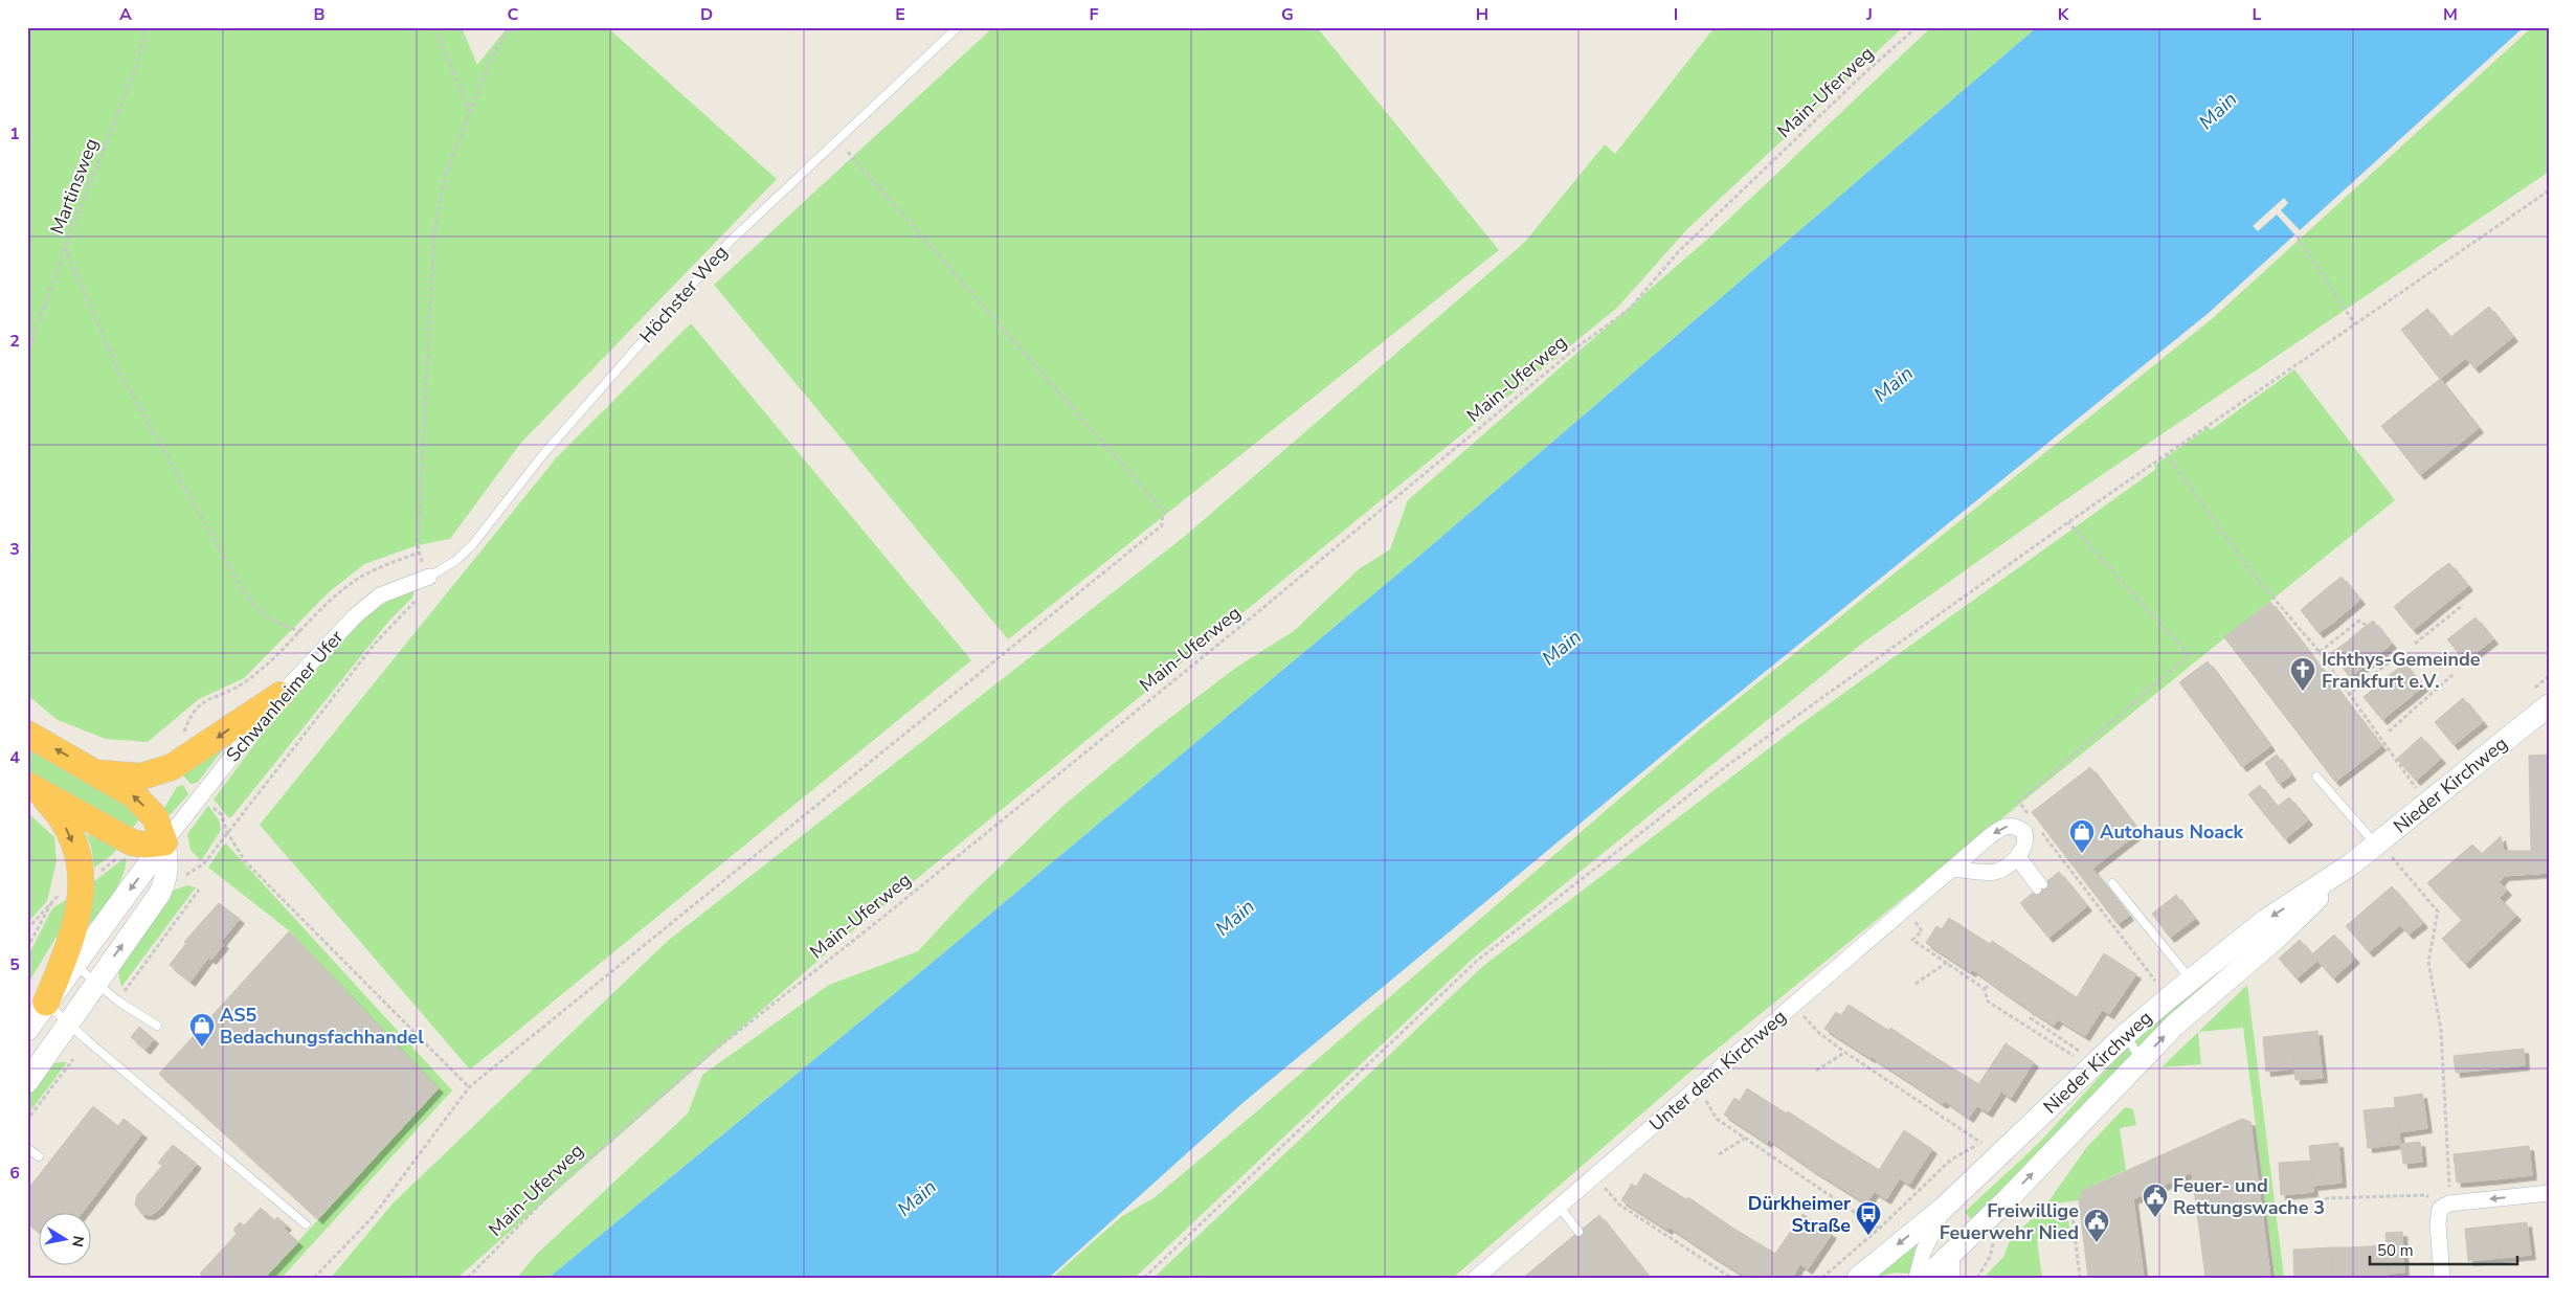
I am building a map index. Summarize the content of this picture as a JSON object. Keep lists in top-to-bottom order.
{
  "streets": {
    "main road": ["Schwanheimer Ufer", "Nieder Kirchweg"],
    "street": ["Unter dem Kirchweg"],
    "lane": ["Höchster Weg"],
    "path": ["Main-Uferweg", "Martinsweg"]
  },
  "crossings": [
    ["Höchster Weg", "Schwanheimer Ufer"]
  ],
  "water": ["Main"],
  "places": {
    "church": ["Ichthys-Gemeinde Frankfurt e.V."],
    "shop": ["Autohaus Noack", "AS5 Bedachungsfachhandel"],
    "public building": ["Feuer- und Rettungswache 3", "Freiwillige Feuerwehr Nied"],
    "bus stop": ["Dürkheimer Straße"]
  },
  "scale_bar": "50 m",
  "north": "right",
  "grid": {
    "columns": [
      "A",
      "B",
      "C",
      "D",
      "E",
      "F",
      "G",
      "H",
      "I",
      "J",
      "K",
      "L",
      "M"
    ],
    "rows": [
      "1",
      "2",
      "3",
      "4",
      "5",
      "6"
    ]
  }
}
